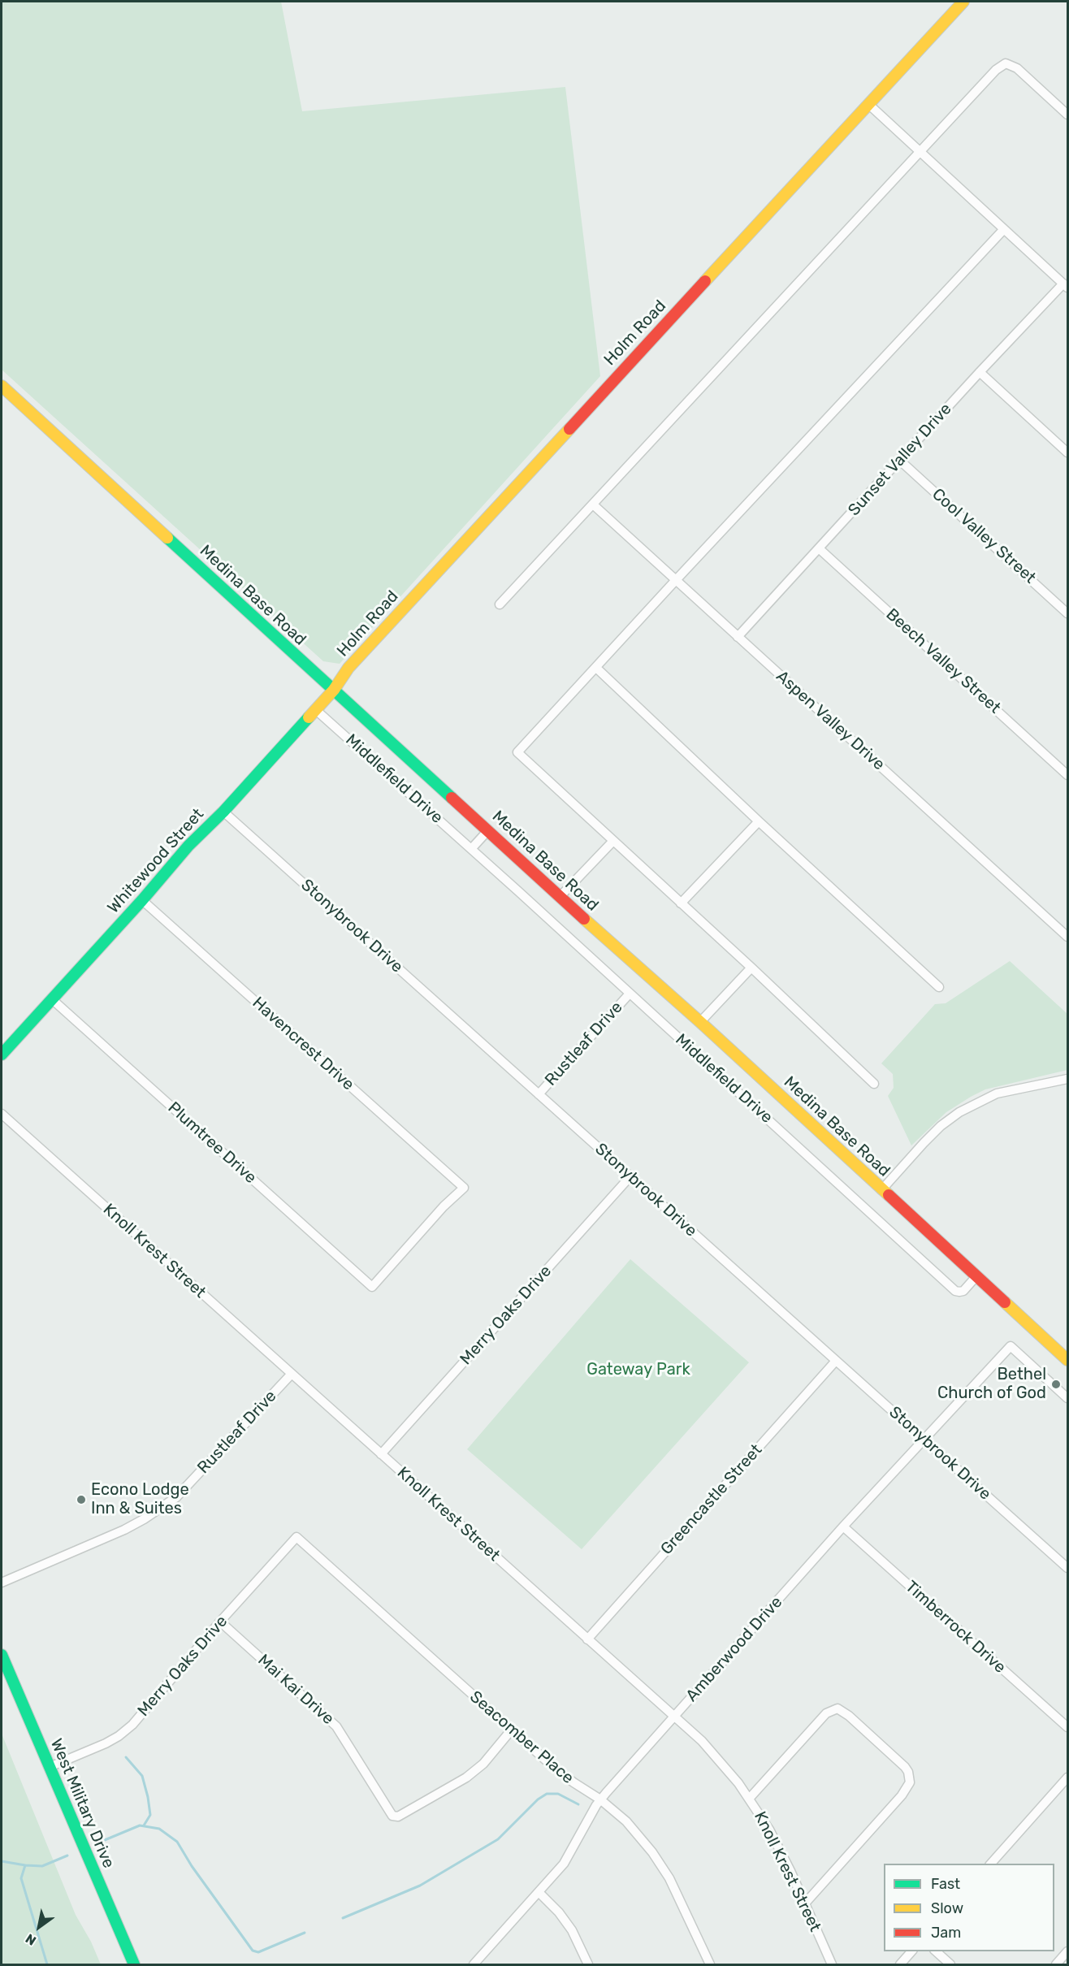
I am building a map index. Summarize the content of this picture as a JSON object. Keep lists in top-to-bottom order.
{
  "streets": {
    "street": [
      "Holm Road",
      "Sunset Valley Drive",
      "Cool Valley Street",
      "Medina Base Road",
      "Beech Valley Street",
      "Aspen Valley Drive",
      "Middlefield Drive",
      "Whitewood Street",
      "Stonybrook Drive",
      "Havencrest Drive",
      "Rustleaf Drive",
      "Plumtree Drive",
      "Knoll Krest Street",
      "Merry Oaks Drive",
      "Greencastle Street",
      "Timberrock Drive",
      "Amberwood Drive",
      "Mai Kai Drive",
      "Seacomber Place",
      "West Military Drive"
    ]
  },
  "crossings": [
    ["Holm Road", "Medina Base Road"],
    ["Holm Road", "Whitewood Street"],
    ["Sunset Valley Drive", "Cool Valley Street"],
    ["Sunset Valley Drive", "Beech Valley Street"],
    ["Sunset Valley Drive", "Aspen Valley Drive"],
    ["Medina Base Road", "Middlefield Drive"],
    ["Medina Base Road", "Whitewood Street"],
    ["Middlefield Drive", "Whitewood Street"],
    ["Middlefield Drive", "Rustleaf Drive"],
    ["Whitewood Street", "Stonybrook Drive"],
    ["Whitewood Street", "Havencrest Drive"],
    ["Whitewood Street", "Plumtree Drive"],
    ["Stonybrook Drive", "Rustleaf Drive"],
    ["Stonybrook Drive", "Merry Oaks Drive"],
    ["Stonybrook Drive", "Greencastle Street"],
    ["Stonybrook Drive", "Amberwood Drive"],
    ["Havencrest Drive", "Plumtree Drive"],
    ["Rustleaf Drive", "Knoll Krest Street"],
    ["Knoll Krest Street", "Merry Oaks Drive"],
    ["Knoll Krest Street", "Greencastle Street"],
    ["Knoll Krest Street", "Amberwood Drive"],
    ["Merry Oaks Drive", "Mai Kai Drive"],
    ["Merry Oaks Drive", "Seacomber Place"],
    ["Merry Oaks Drive", "West Military Drive"],
    ["Timberrock Drive", "Amberwood Drive"],
    ["Amberwood Drive", "Seacomber Place"],
    ["Mai Kai Drive", "Seacomber Place"]
  ],
  "parks": ["Gateway Park"],
  "places": ["Bethel Church of God", "Econo Lodge Inn & Suites"],
  "legend": ["Fast", "Slow", "Jam"],
  "north": "bottom left"
}
